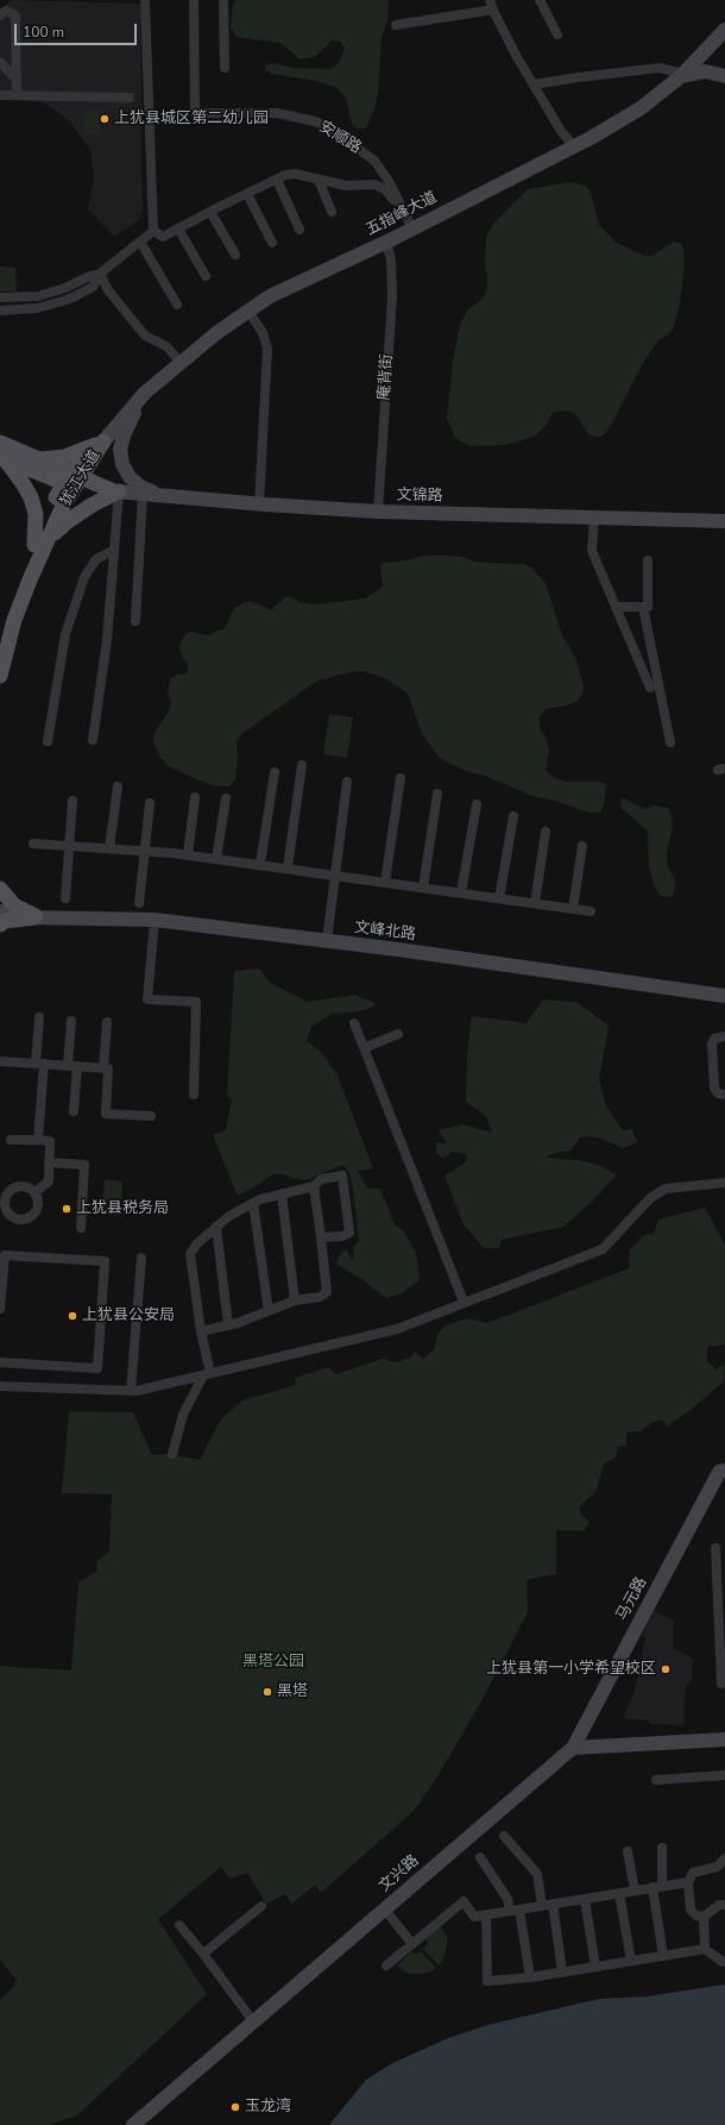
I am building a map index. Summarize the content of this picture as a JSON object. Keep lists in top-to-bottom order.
{
  "streets": {
    "main road": ["犹江大道"],
    "street": [
      "安顺路",
      "五指峰大道",
      "庵背街",
      "文锦路",
      "文峰北路",
      "马元路",
      "文兴路"
    ]
  },
  "crossings": [
    ["安顺路", "五指峰大道"],
    ["五指峰大道", "庵背街"],
    ["五指峰大道", "犹江大道"],
    ["庵背街", "文锦路"],
    ["马元路", "文兴路"]
  ],
  "parks": ["黑塔公园"],
  "places": [
    "上犹县城区第二幼儿园",
    "上犹县税务局",
    "上犹县公安局",
    "上犹县第一小学希望校区",
    "黑塔",
    "玉龙湾"
  ],
  "scale_bar": "100 m"
}
